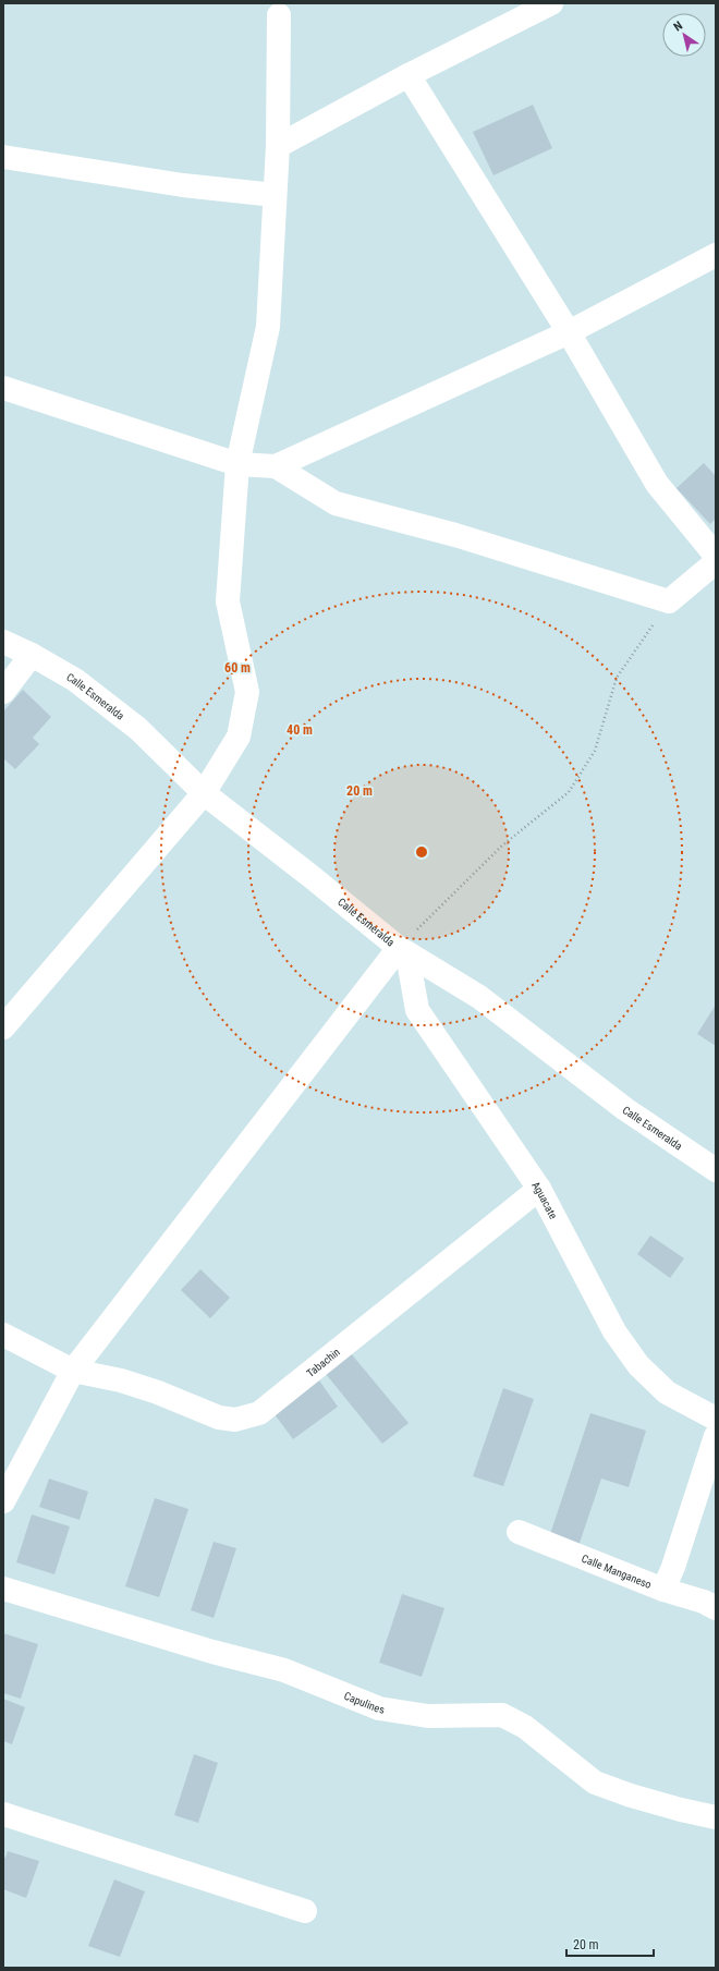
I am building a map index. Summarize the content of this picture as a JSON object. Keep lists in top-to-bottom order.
{
  "streets": {
    "street": [
      "Calle Esmeralda",
      "Aguacate",
      "Tabachin",
      "Calle Manganeso",
      "Capulines"
    ]
  },
  "crossings": [
    ["Calle Esmeralda", "Aguacate"],
    ["Aguacate", "Tabachin"]
  ],
  "scale_bar": "20 m",
  "north": "top left",
  "rings": ["60 m", "40 m", "20 m"]
}
